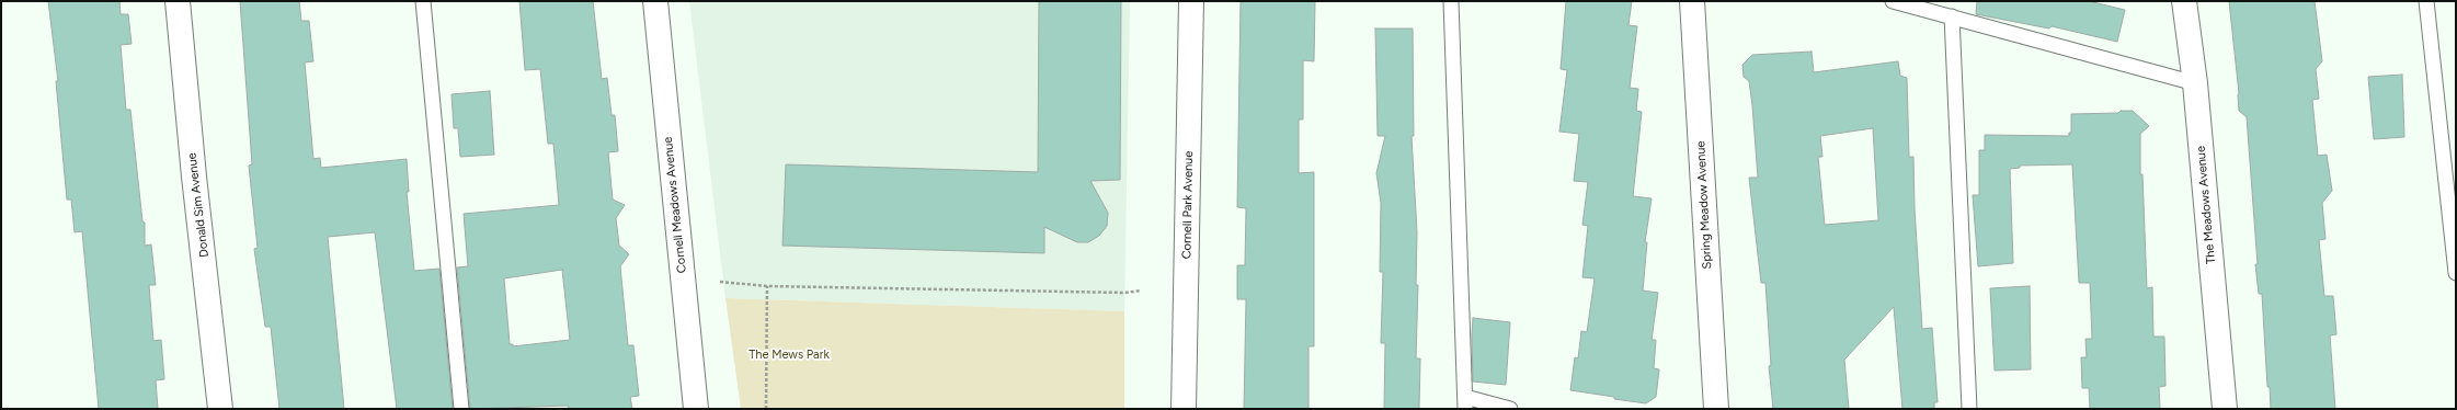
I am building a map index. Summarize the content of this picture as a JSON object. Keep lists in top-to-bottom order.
{
  "streets": {
    "street": [
      "Donald Sim Avenue",
      "Cornell Meadows Avenue",
      "Cornell Park Avenue",
      "Spring Meadow Avenue",
      "The Meadows Avenue"
    ]
  },
  "parks": ["The Mews Park"]
}
